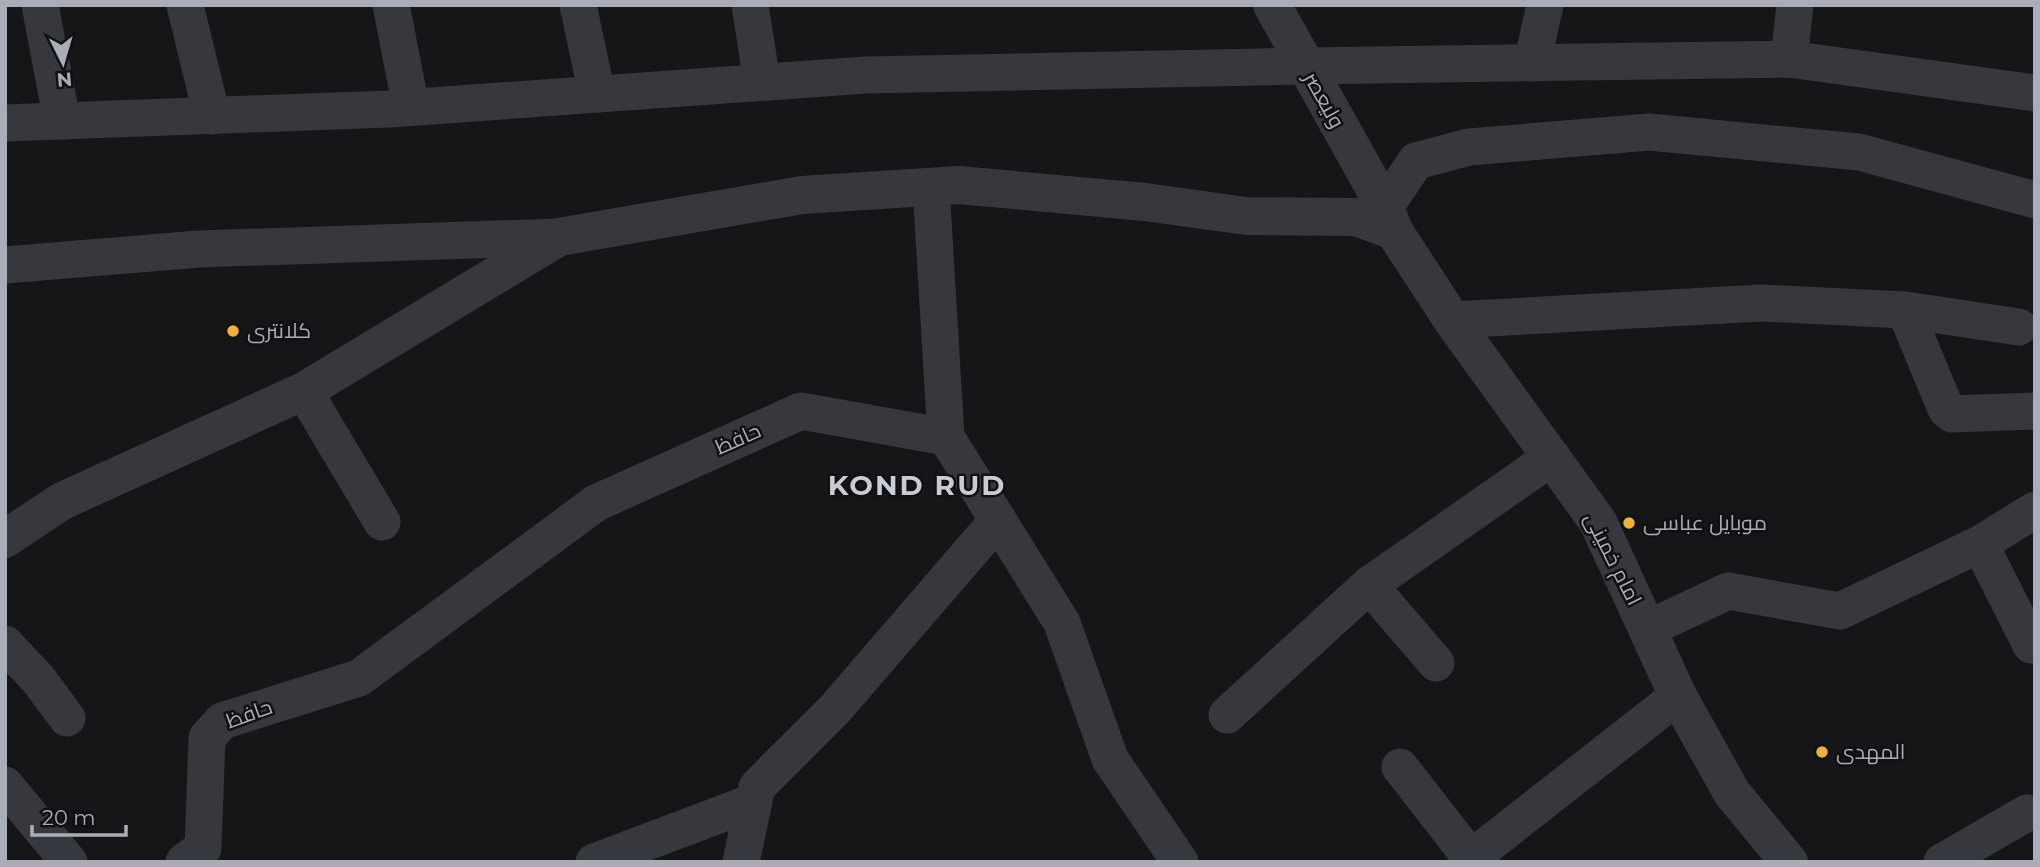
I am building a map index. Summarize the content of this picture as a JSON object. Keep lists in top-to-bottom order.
{
  "streets": {
    "street": ["ولیعصر", "حافظ", "امام خمینی"]
  },
  "crossings": [
    ["ولیعصر", "امام خمینی"]
  ],
  "districts": ["KOND RUD"],
  "places": ["کلانتری", "موبایل عباسی", "المهدی"],
  "scale_bar": "20 m",
  "north": "bottom"
}
